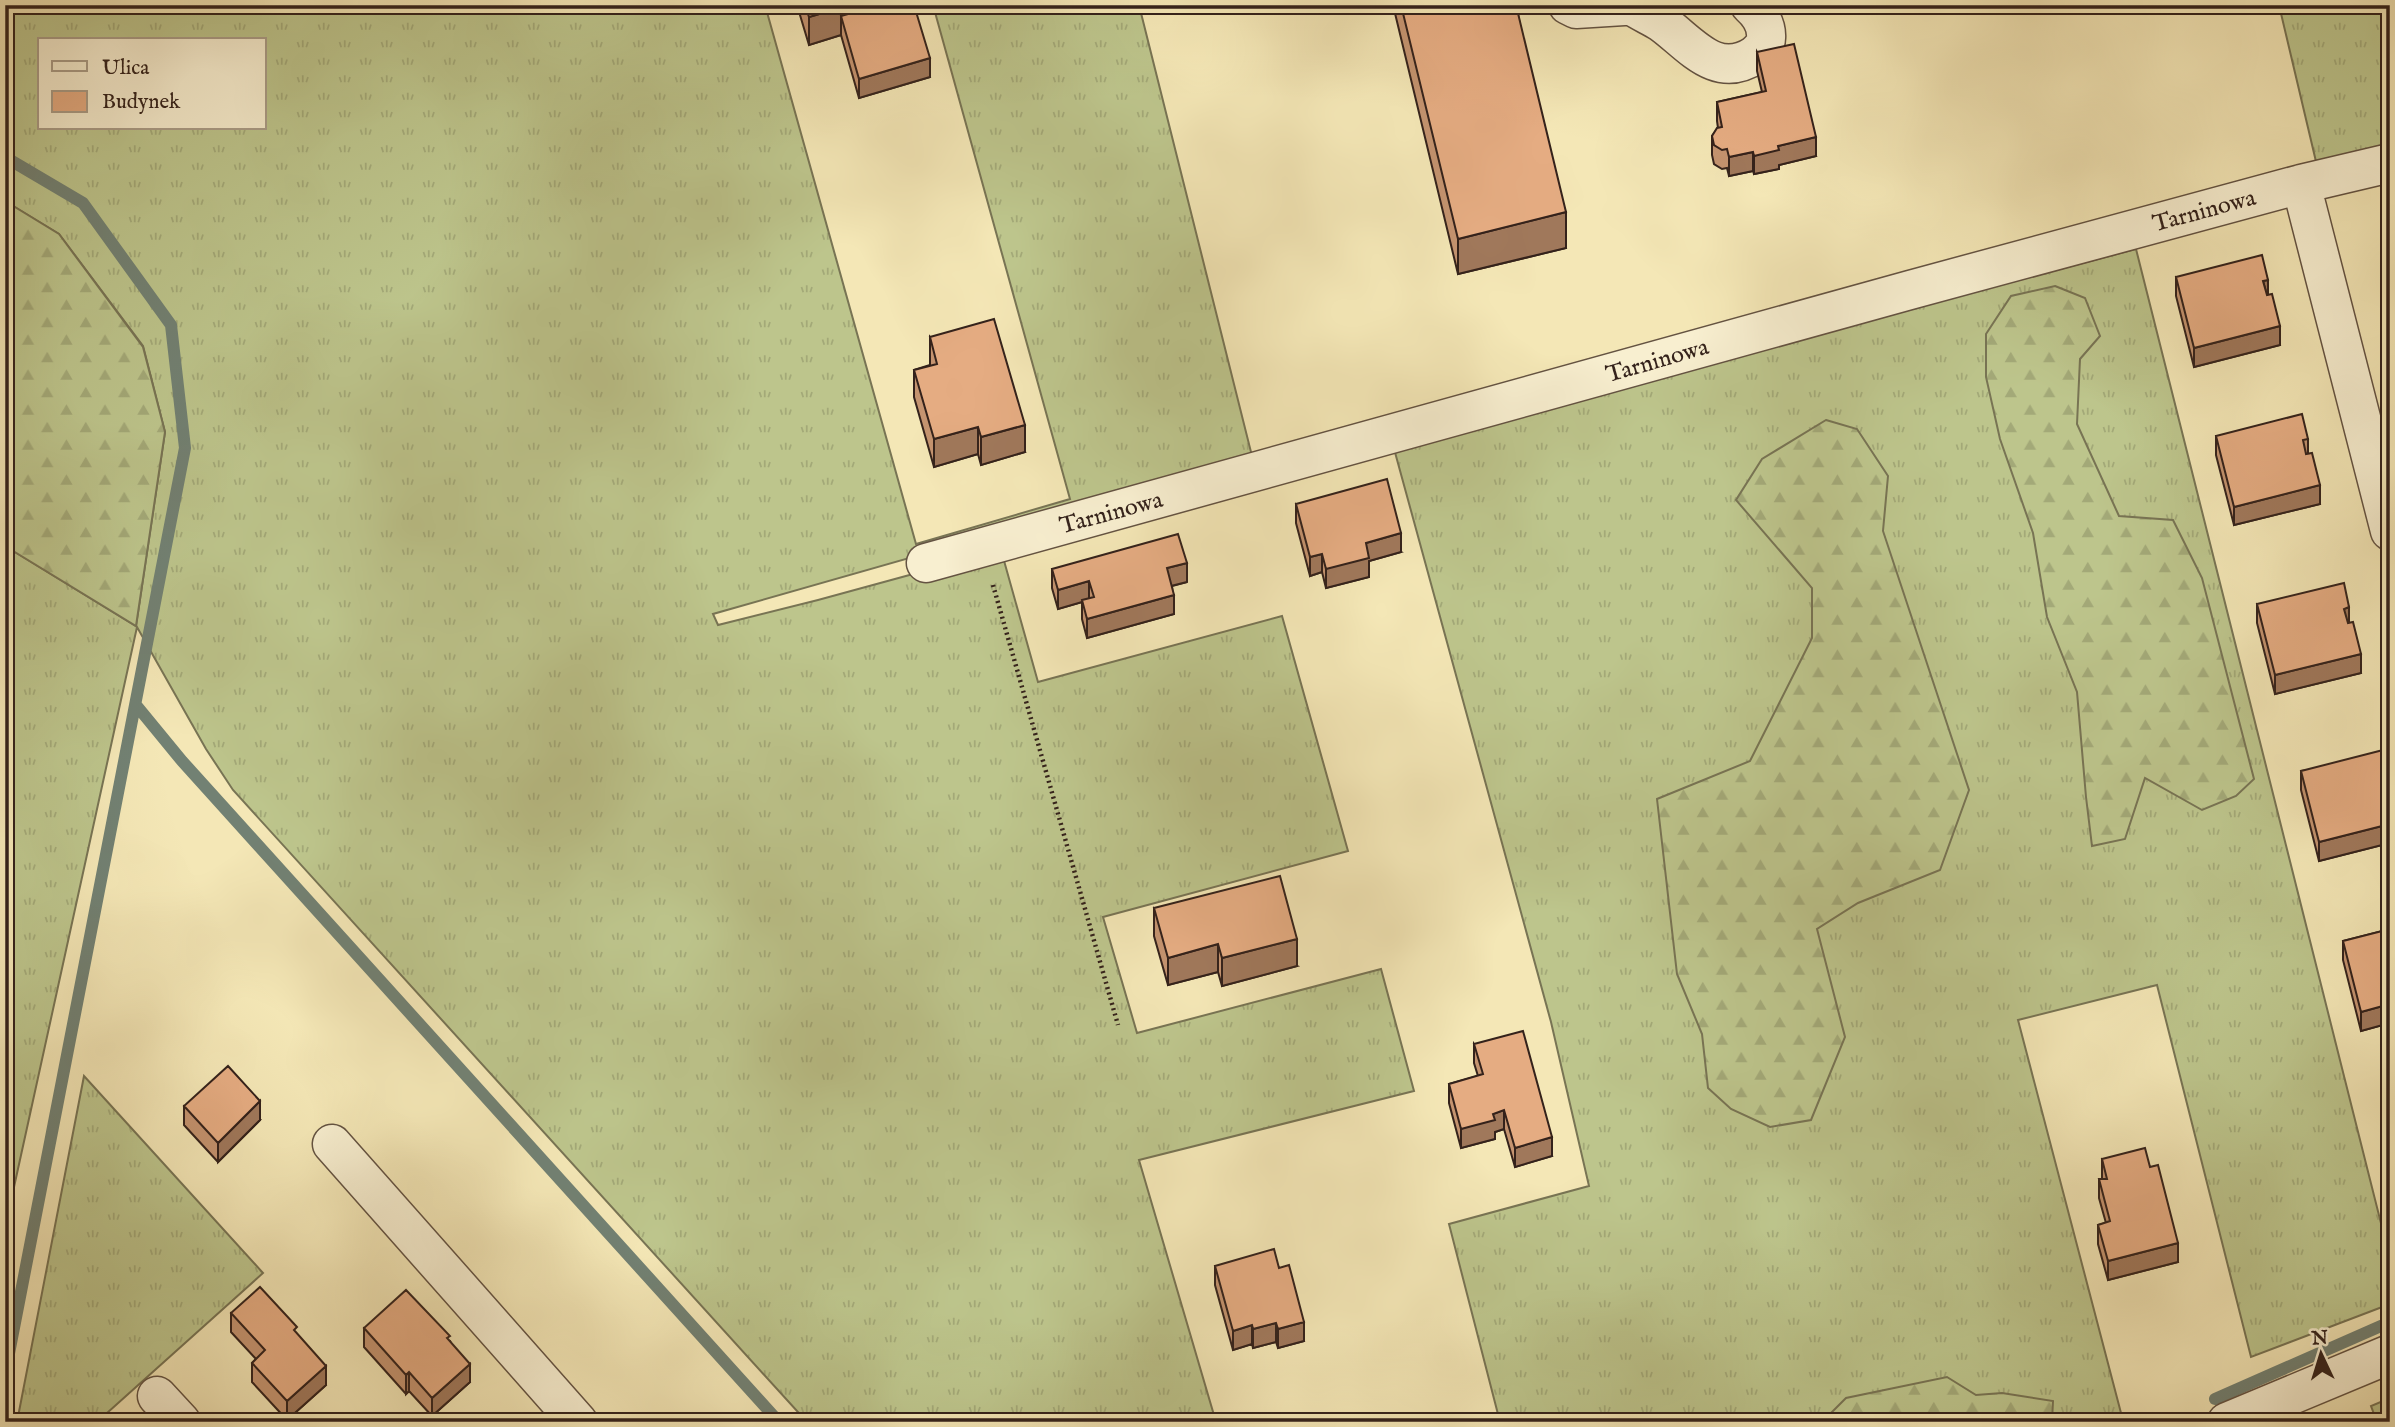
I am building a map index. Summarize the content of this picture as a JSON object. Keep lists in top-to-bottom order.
{
  "streets": {
    "street": ["Tarninowa"]
  },
  "legend": ["Ulica", "Budynek"],
  "north": "top"
}
